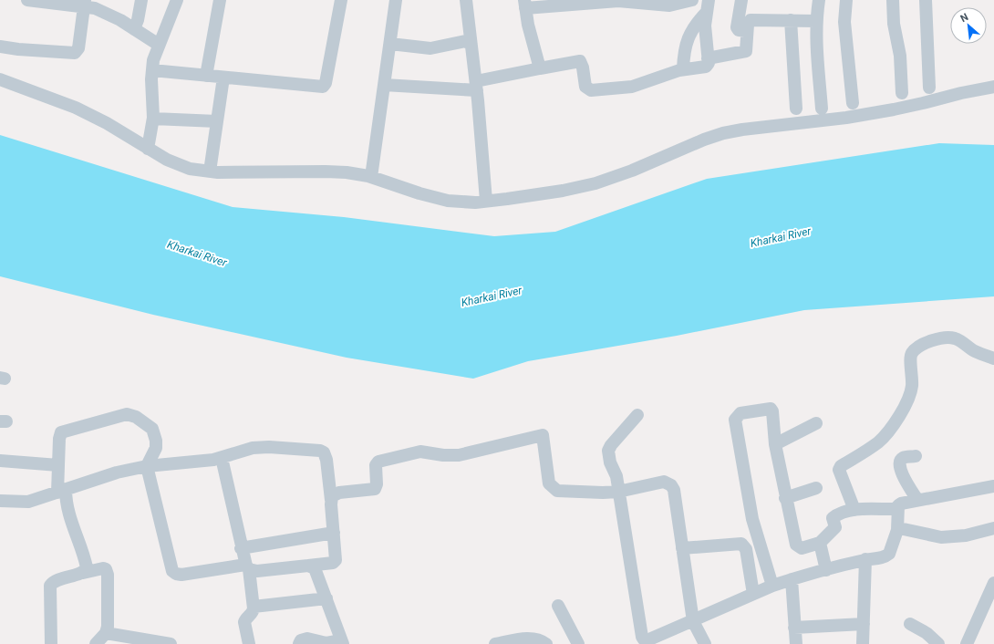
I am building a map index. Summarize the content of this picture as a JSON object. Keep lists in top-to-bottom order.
{
  "water": ["Kharkai River"],
  "north": "top left"
}
